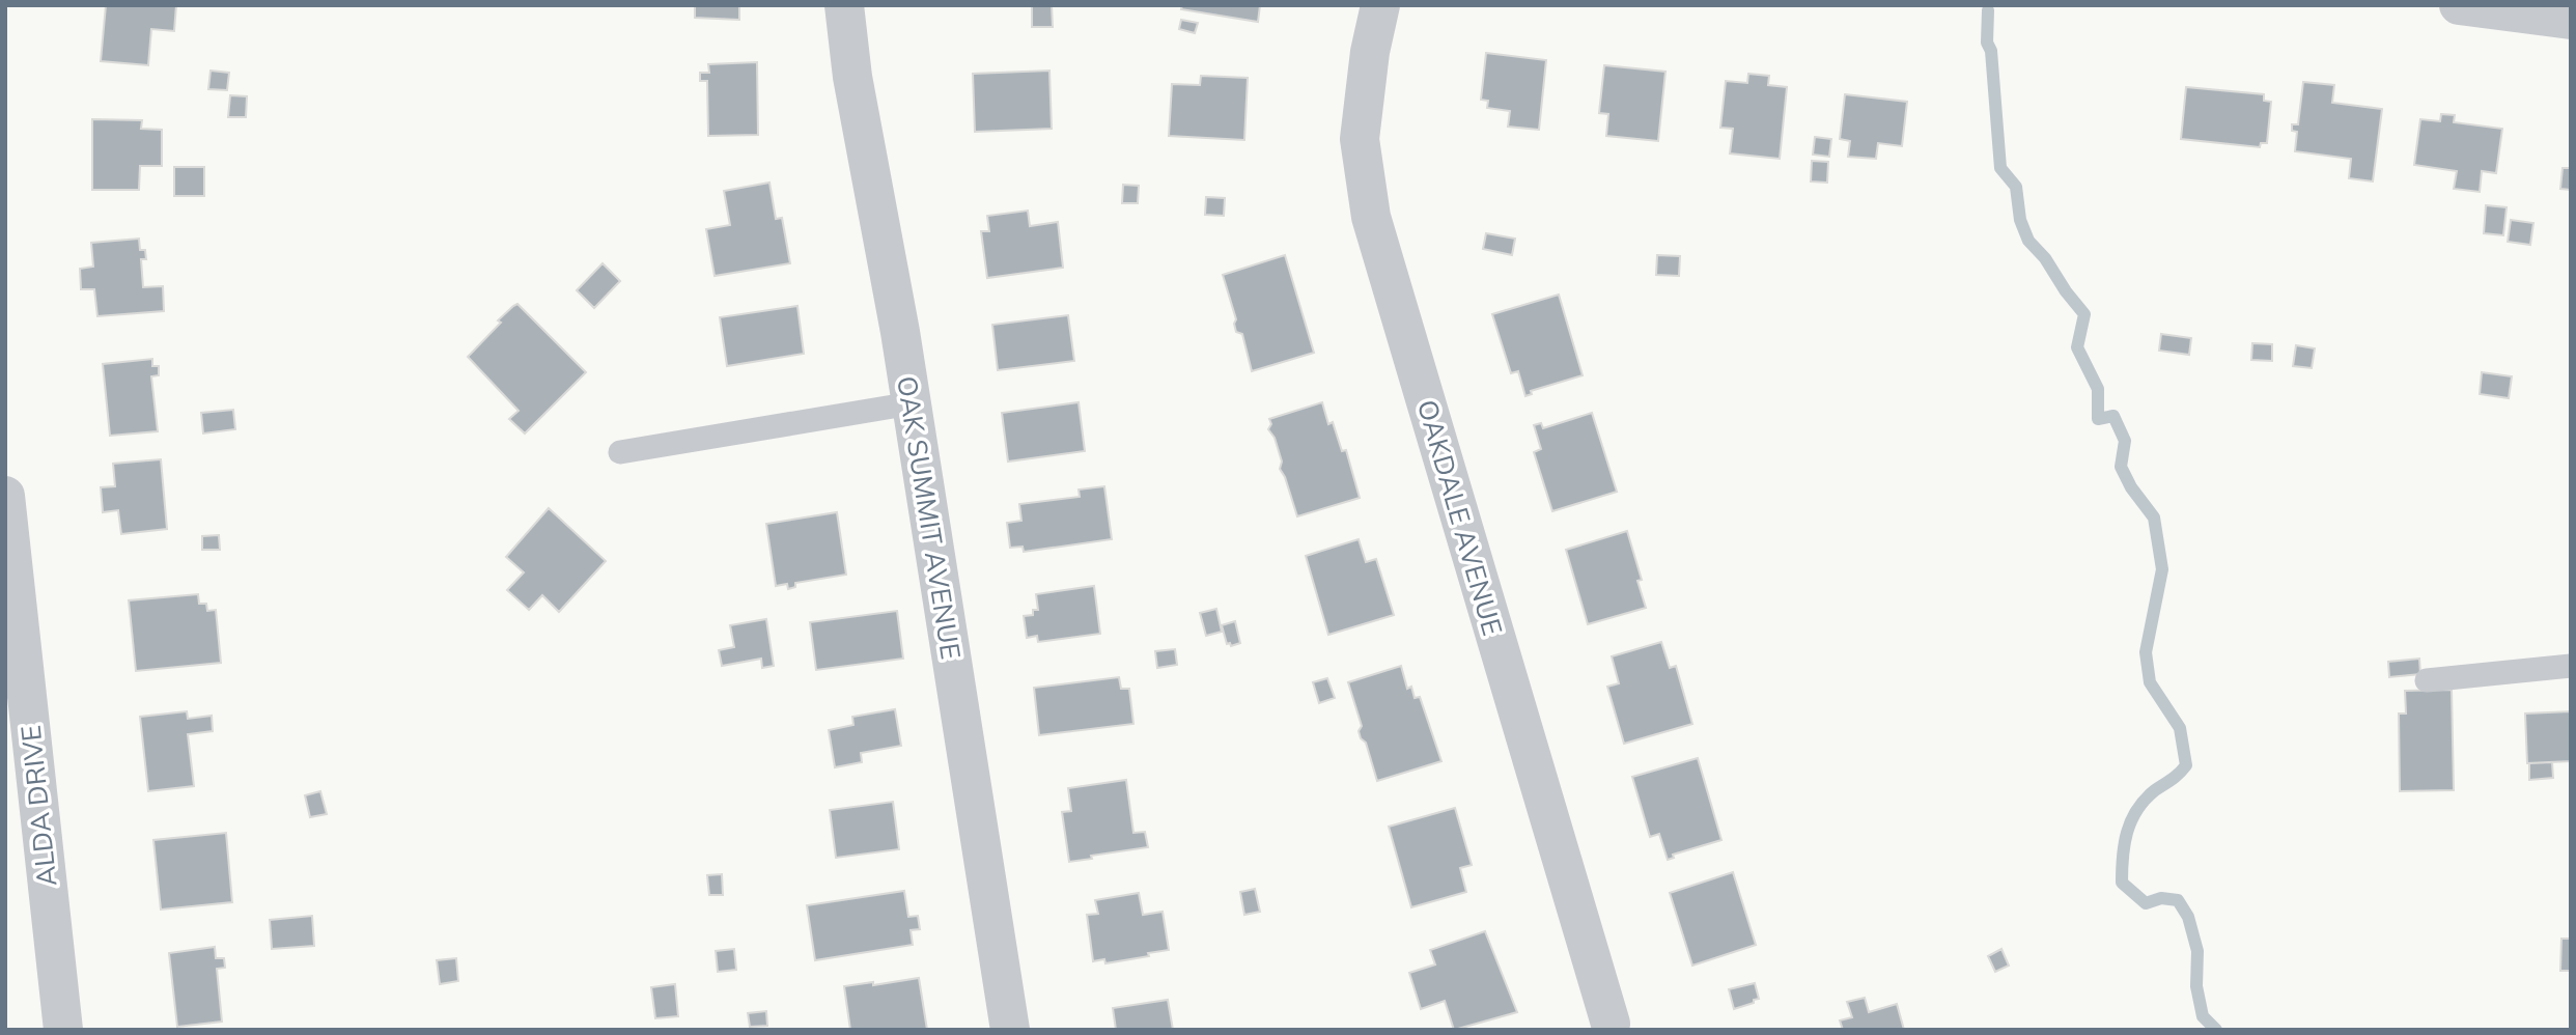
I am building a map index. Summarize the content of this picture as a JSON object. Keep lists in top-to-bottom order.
{
  "streets": {
    "street": ["OAK SUMMIT AVENUE", "OAKDALE AVENUE", "ALDA DRIVE"]
  }
}
